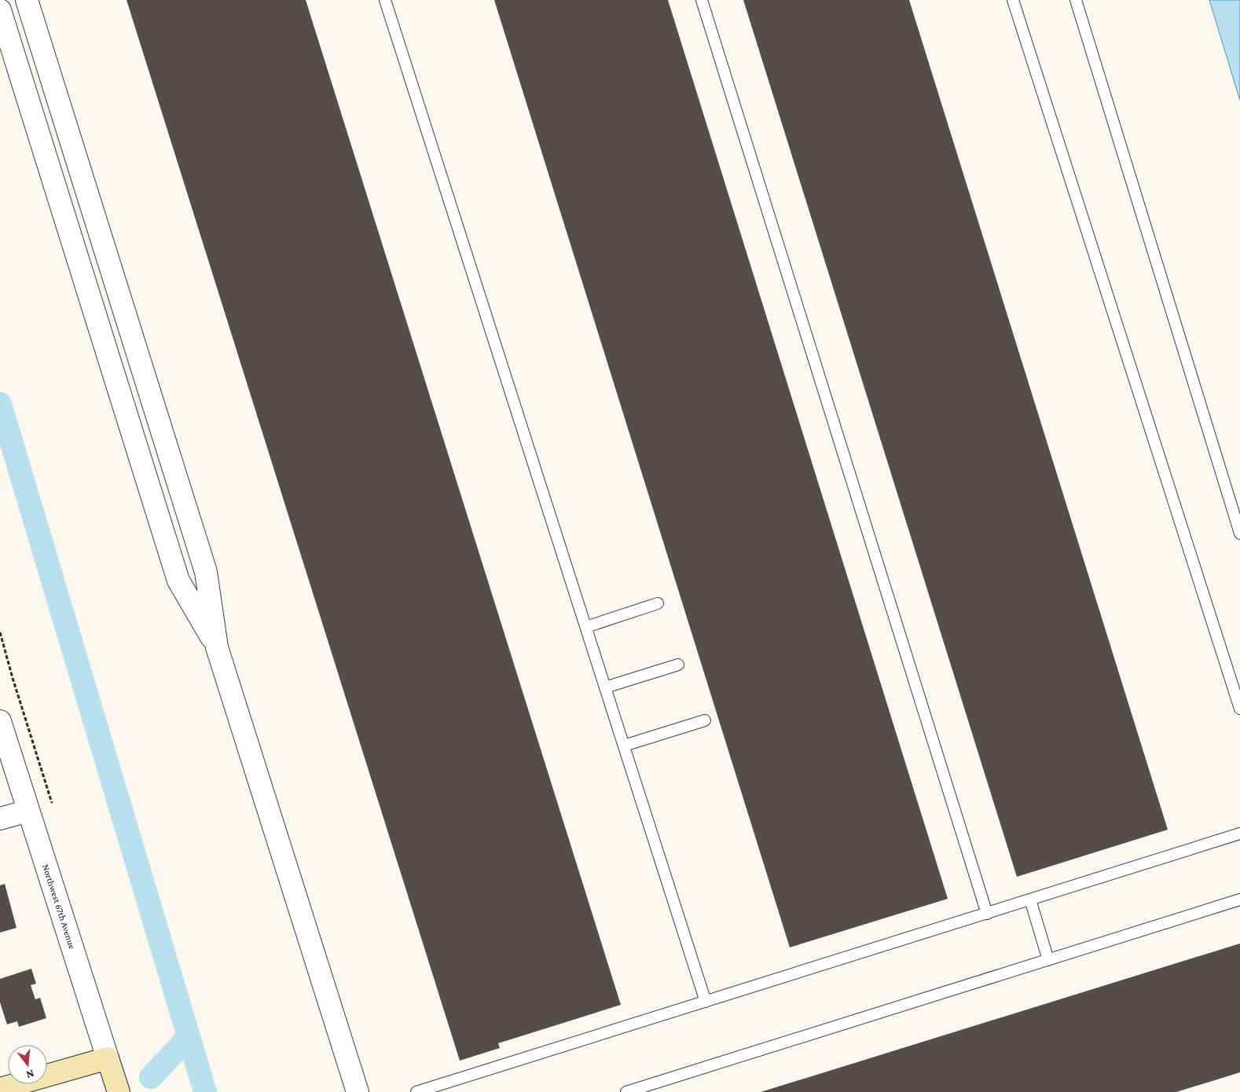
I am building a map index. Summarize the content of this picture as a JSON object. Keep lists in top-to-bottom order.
{
  "streets": {
    "street": ["Northwest 67th Avenue"]
  },
  "north": "bottom"
}
